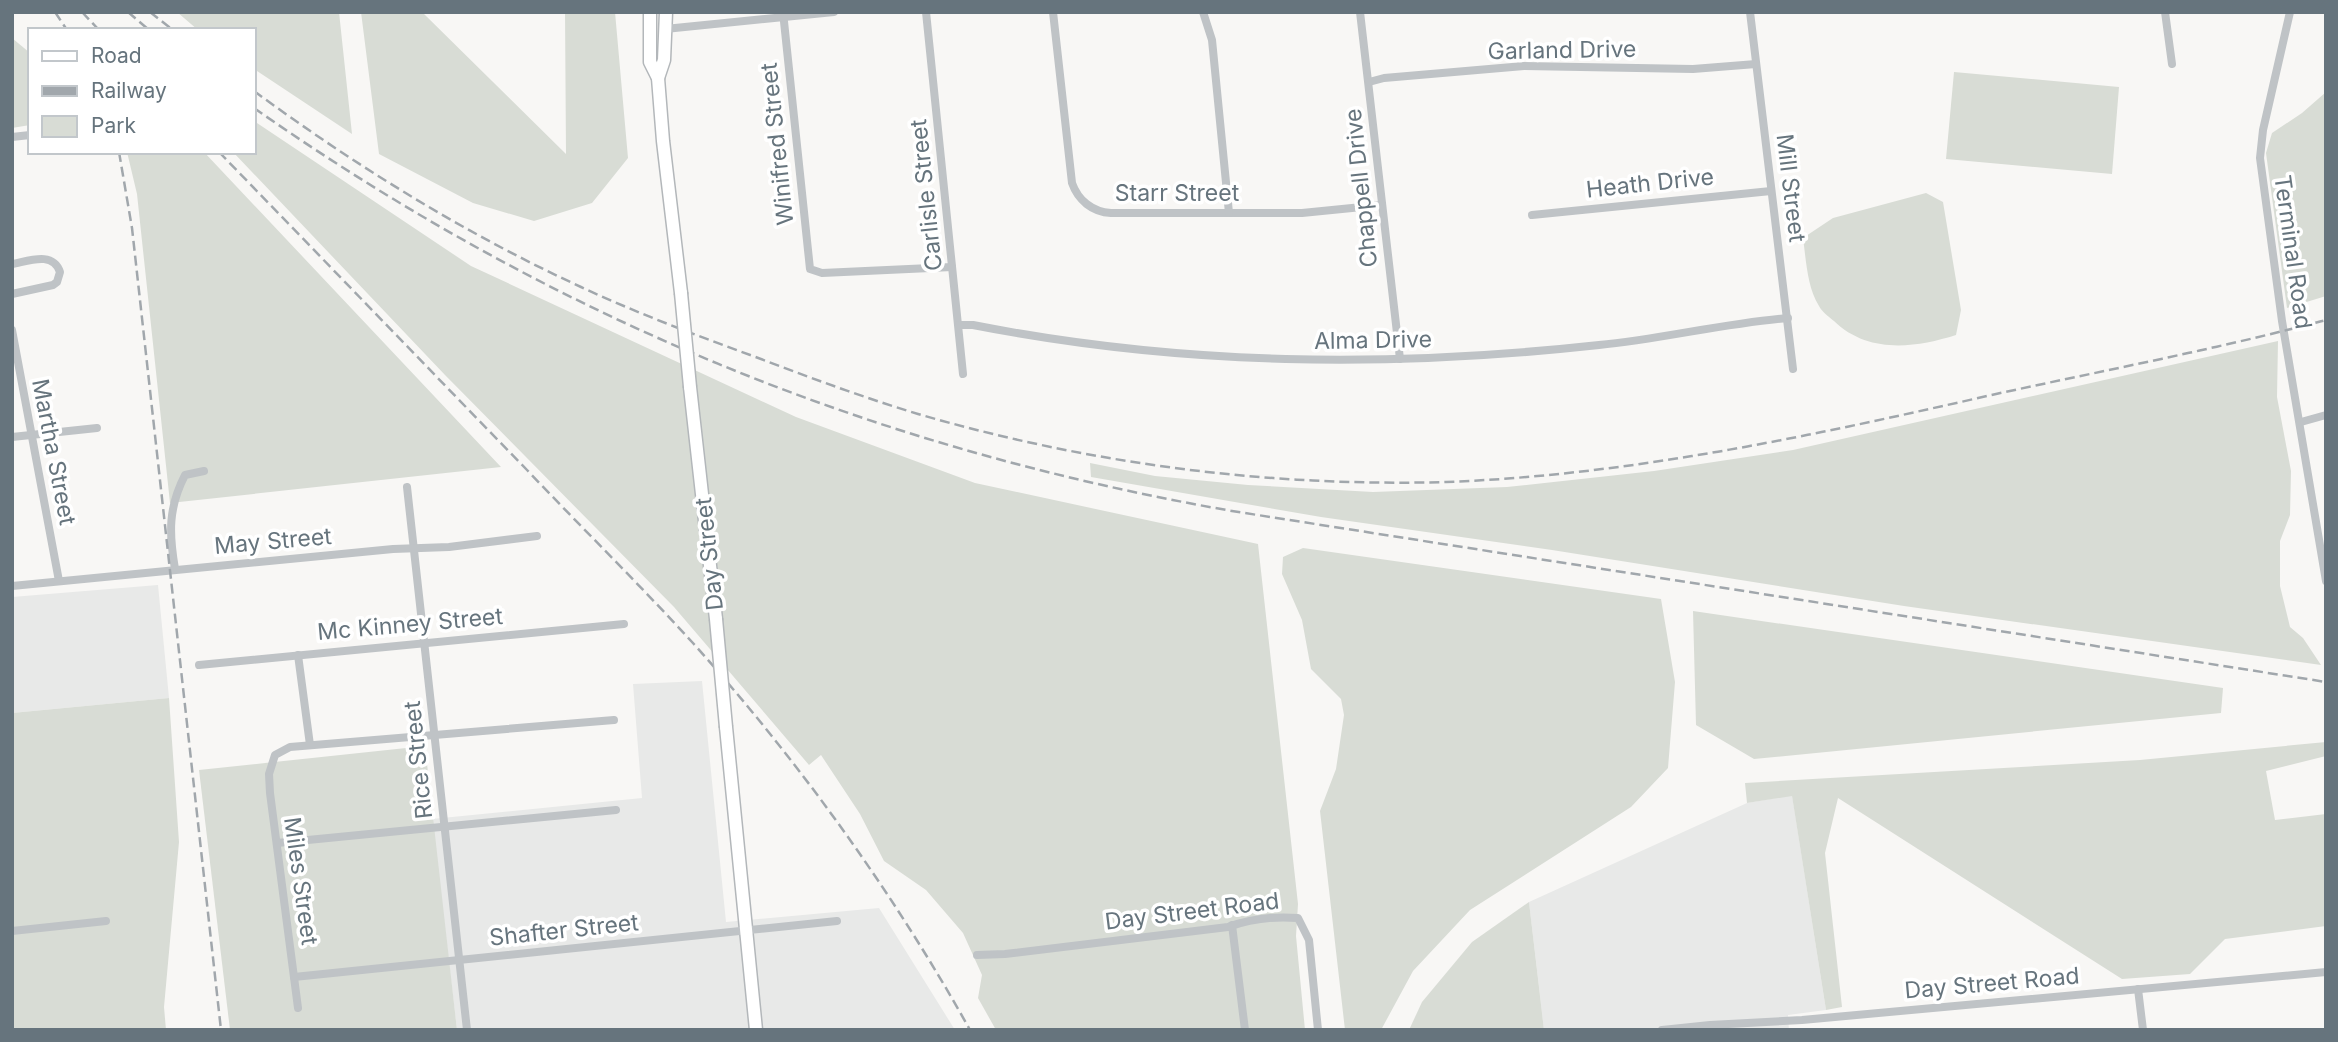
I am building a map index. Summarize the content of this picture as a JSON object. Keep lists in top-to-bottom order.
{
  "streets": {
    "main road": ["Day Street"],
    "street": [
      "Garland Drive",
      "Winifred Street",
      "Heath Drive",
      "Chappell Drive",
      "Mill Street",
      "Starr Street",
      "Carlisle Street",
      "Terminal Road",
      "Alma Drive",
      "Martha Street",
      "May Street",
      "Mc Kinney Street",
      "Rice Street",
      "Miles Street",
      "Day Street Road",
      "Shafter Street"
    ]
  },
  "crossings": [
    ["Garland Drive", "Chappell Drive"],
    ["Garland Drive", "Mill Street"],
    ["Winifred Street", "Carlisle Street"],
    ["Heath Drive", "Mill Street"],
    ["Chappell Drive", "Starr Street"],
    ["Chappell Drive", "Alma Drive"],
    ["Mill Street", "Alma Drive"],
    ["Carlisle Street", "Alma Drive"],
    ["Martha Street", "May Street"],
    ["May Street", "Rice Street"],
    ["Day Street", "Shafter Street"],
    ["Mc Kinney Street", "Rice Street"],
    ["Rice Street", "Shafter Street"],
    ["Miles Street", "Shafter Street"]
  ],
  "legend": ["Road", "Railway", "Park"]
}
